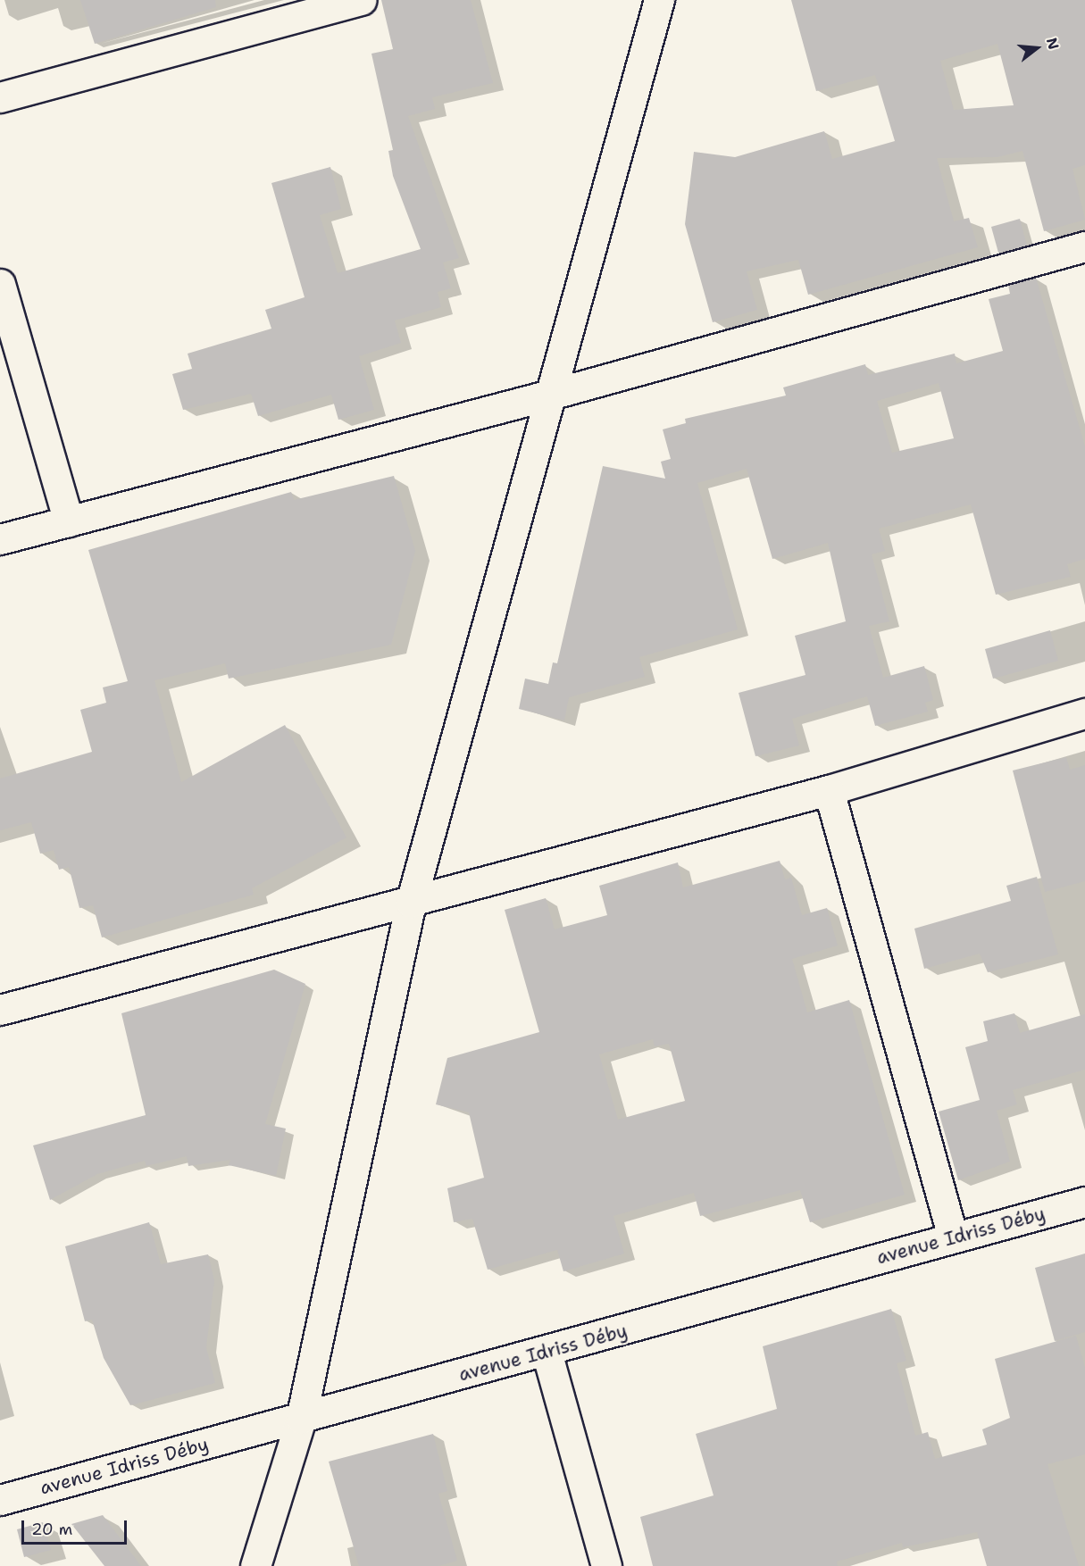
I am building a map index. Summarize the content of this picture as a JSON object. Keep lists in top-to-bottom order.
{
  "streets": {
    "street": ["avenue Idriss Déby"]
  },
  "scale_bar": "20 m",
  "north": "right"
}
